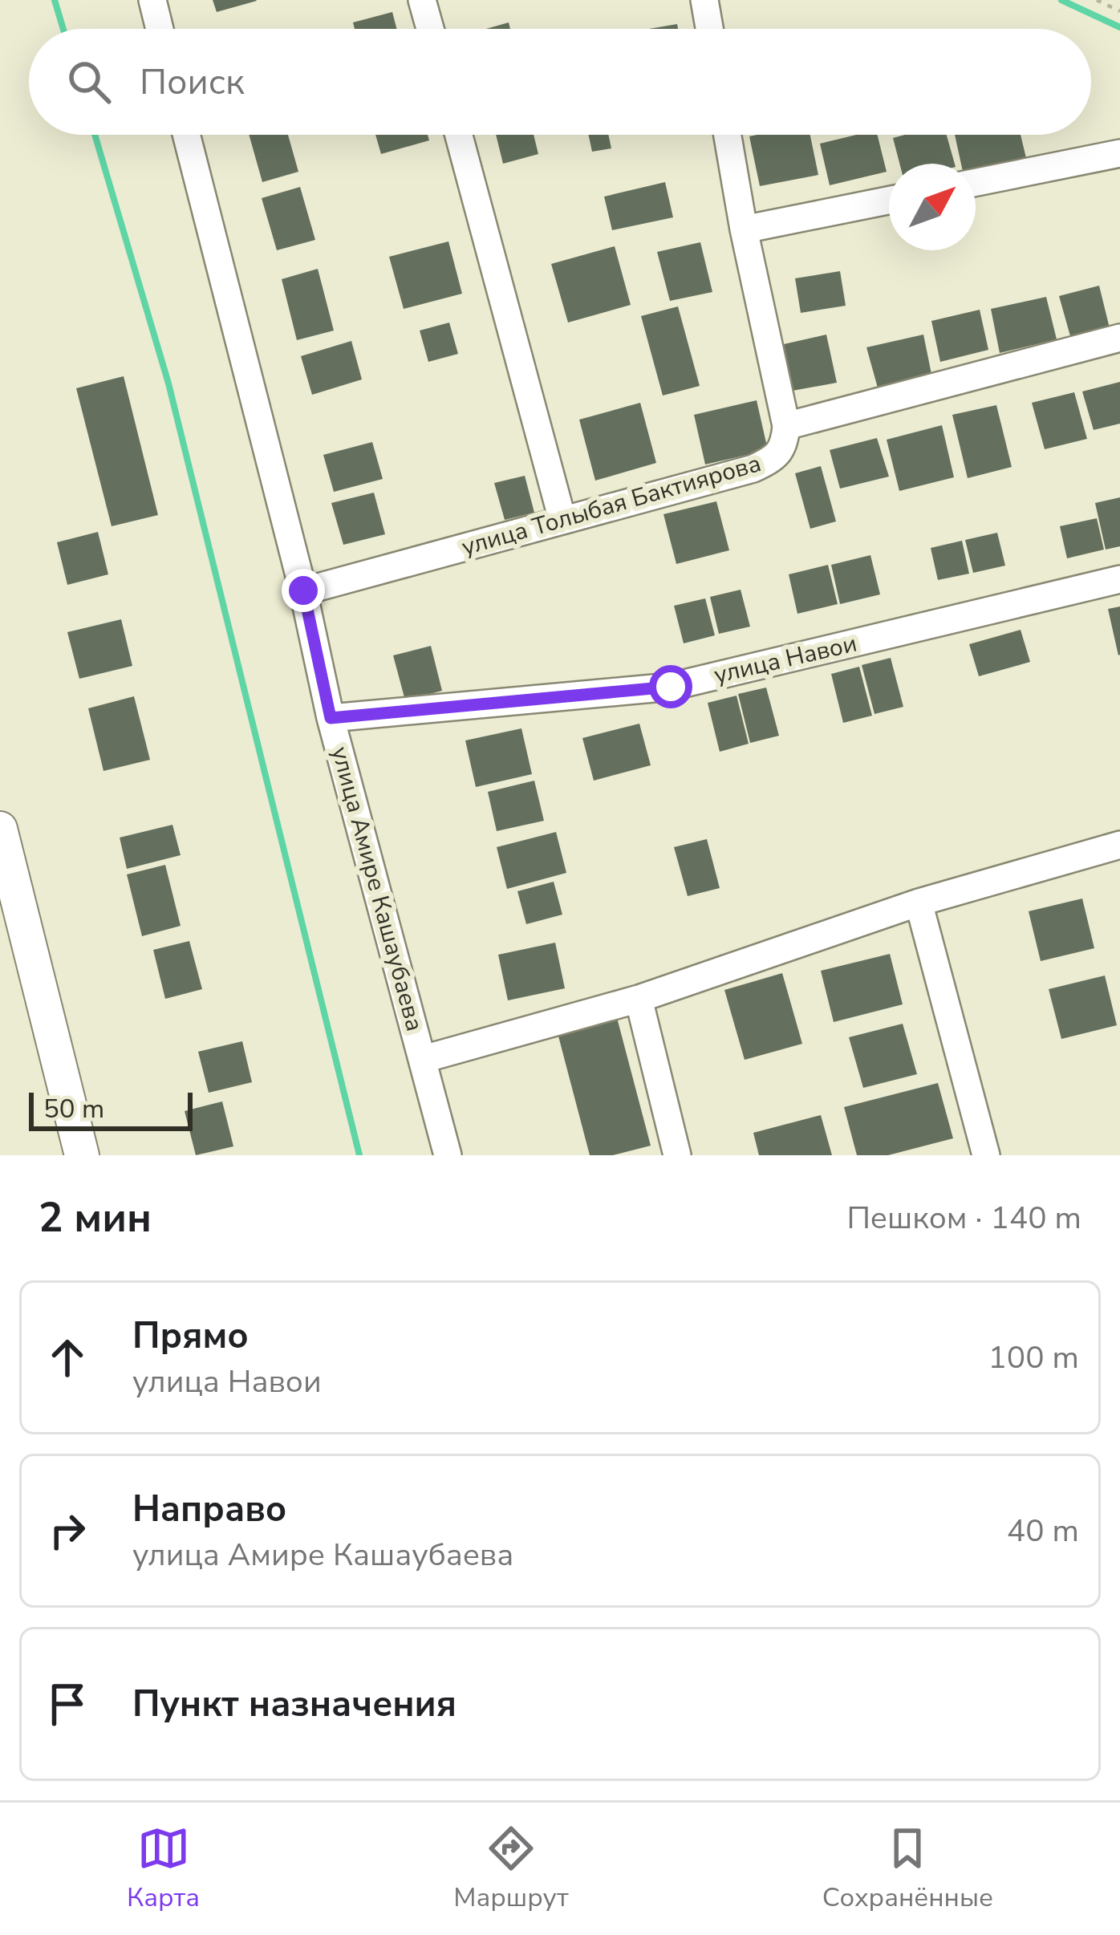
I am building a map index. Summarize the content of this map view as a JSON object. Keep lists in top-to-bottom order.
{
  "streets": {
    "street": ["улица Толыбая Бактиярова", "улица Навои", "улица Амире Кашаубаева"]
  },
  "crossings": [
    ["улица Толыбая Бактиярова", "улица Амире Кашаубаева"],
    ["улица Навои", "улица Амире Кашаубаева"]
  ],
  "scale_bar": "50 m",
  "north": "top right",
  "page": {
    "search": "Поиск",
    "scale": "50 m",
    "heading": ["2 мин", "Пешком · 140 m"],
    "list": [
      ["Прямо", "улица Навои", "100 m"],
      ["Направо", "улица Амире Кашаубаева", "40 m"],
      "Пункт назначения"
    ],
    "nav": ["Карта", "Маршрут", "Сохранённые"]
  }
}
